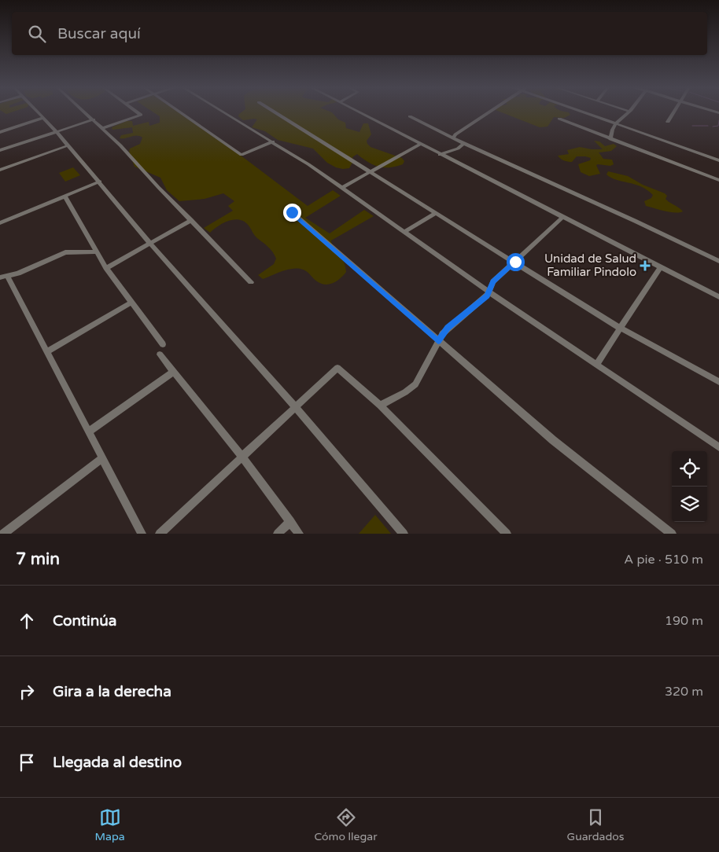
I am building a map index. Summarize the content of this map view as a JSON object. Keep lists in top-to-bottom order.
{
  "places": {
    "health": ["Unidad de Salud Familiar Pindolo"]
  },
  "page": {
    "search": "Buscar aquí",
    "heading": ["7 min", "A pie · 510 m"],
    "list": [
      ["Continúa", "190 m"],
      ["Gira a la derecha", "320 m"],
      "Llegada al destino"
    ],
    "nav": ["Mapa", "Cómo llegar", "Guardados"]
  }
}
